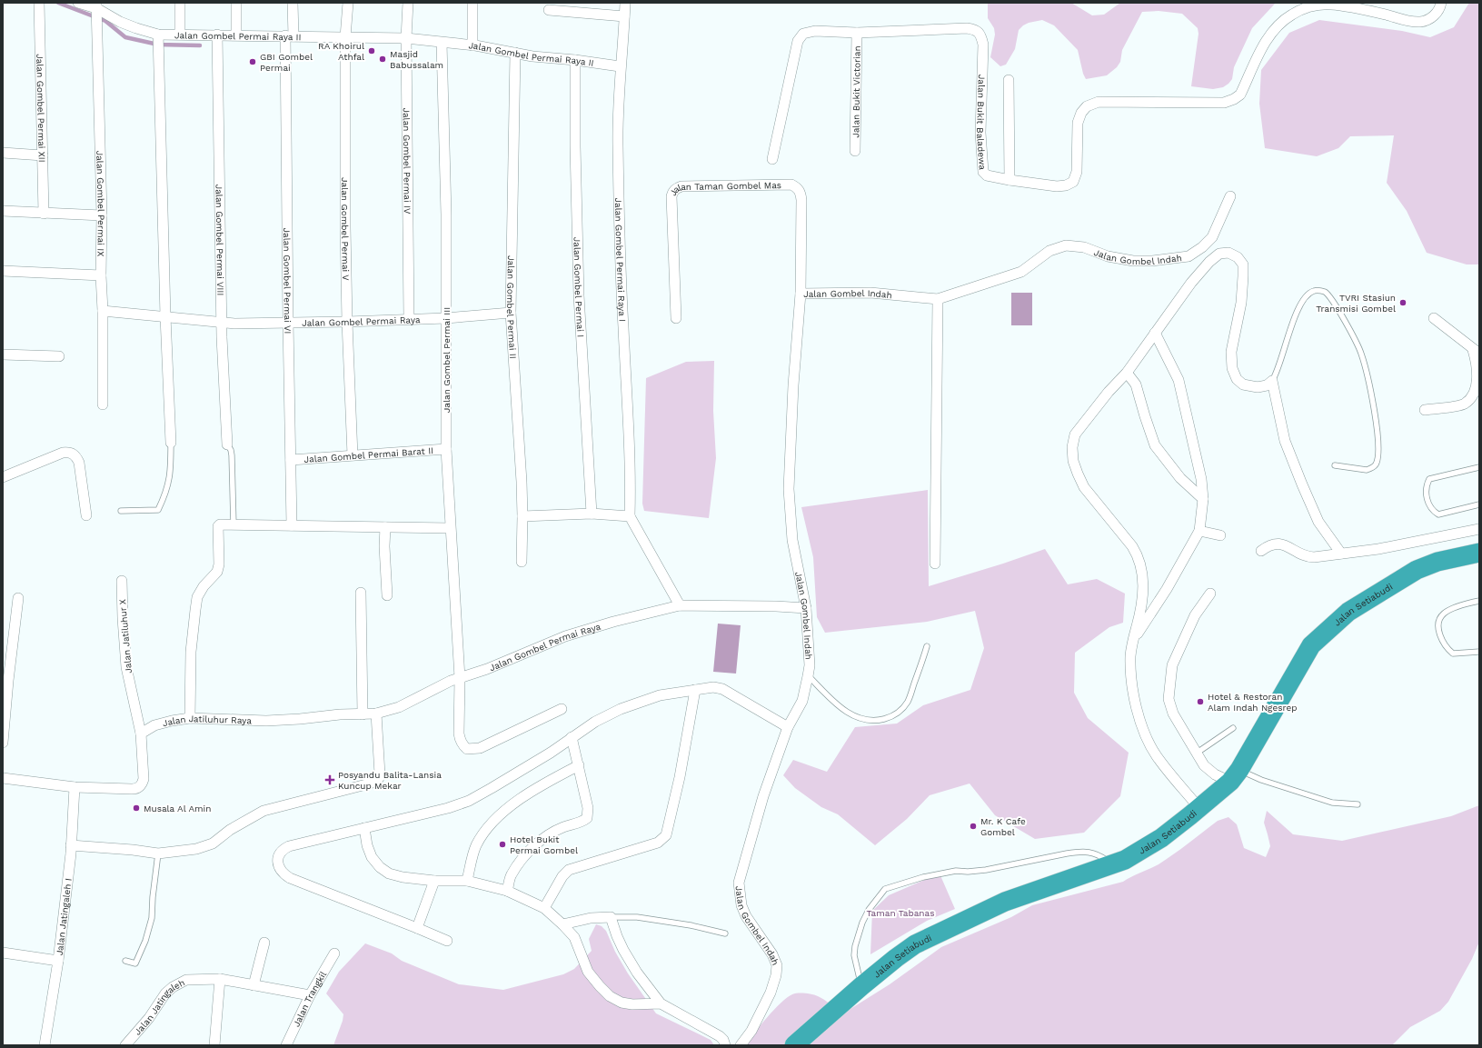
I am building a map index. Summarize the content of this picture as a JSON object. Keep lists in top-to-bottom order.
{
  "streets": {
    "highway": ["Jalan Setiabudi"],
    "street": [
      "Jalan Gombel Permai Raya II",
      "Jalan Bukit Victorian",
      "Jalan Gombel Permai XII",
      "Jalan Bukit Baladewa",
      "Jalan Gombel Permai IV",
      "Jalan Taman Gombel Mas",
      "Jalan Gombel Permai IX",
      "Jalan Gombel Permai V",
      "Jalan Gombel Permai VIII",
      "Jalan Gombel Indah",
      "Jalan Gombel Permai Raya I",
      "Jalan Gombel Permai VI",
      "Jalan Gombel Permai I",
      "Jalan Gombel Permai II",
      "Jalan Gombel Permai Raya",
      "Jalan Gombel Permai III",
      "Jalan Gombel Permai Barat II",
      "Jalan Jatiluhur X",
      "Jalan Jatiluhur Raya",
      "Jalan Jatingaleh I",
      "Jalan Trangkil",
      "Jalan Jatingaleh"
    ]
  },
  "crossings": [
    ["Jalan Gombel Permai Raya II", "Jalan Gombel Permai IV"],
    ["Jalan Gombel Permai Raya II", "Jalan Gombel Permai IX"],
    ["Jalan Gombel Permai Raya II", "Jalan Gombel Permai V"],
    ["Jalan Gombel Permai Raya II", "Jalan Gombel Permai VIII"],
    ["Jalan Gombel Permai Raya II", "Jalan Gombel Permai Raya I"],
    ["Jalan Gombel Permai Raya II", "Jalan Gombel Permai VI"],
    ["Jalan Gombel Permai Raya II", "Jalan Gombel Permai I"],
    ["Jalan Gombel Permai Raya II", "Jalan Gombel Permai II"],
    ["Jalan Gombel Permai Raya II", "Jalan Gombel Permai III"],
    ["Jalan Bukit Victorian", "Jalan Bukit Baladewa"],
    ["Jalan Gombel Permai IV", "Jalan Gombel Permai Raya"],
    ["Jalan Taman Gombel Mas", "Jalan Gombel Indah"],
    ["Jalan Gombel Permai IX", "Jalan Gombel Permai Raya"],
    ["Jalan Gombel Permai V", "Jalan Gombel Permai Raya"],
    ["Jalan Gombel Permai V", "Jalan Gombel Permai Barat II"],
    ["Jalan Gombel Permai VIII", "Jalan Gombel Permai Raya"],
    ["Jalan Gombel Indah", "Jalan Gombel Permai Raya"],
    ["Jalan Gombel Permai VI", "Jalan Gombel Permai Raya"],
    ["Jalan Gombel Permai VI", "Jalan Gombel Permai Barat II"],
    ["Jalan Gombel Permai II", "Jalan Gombel Permai Raya"],
    ["Jalan Gombel Permai Raya", "Jalan Gombel Permai III"],
    ["Jalan Gombel Permai Raya", "Jalan Jatiluhur Raya"],
    ["Jalan Gombel Permai III", "Jalan Gombel Permai Barat II"],
    ["Jalan Gombel Permai III", "Jalan Jatiluhur Raya"],
    ["Jalan Jatiluhur X", "Jalan Jatiluhur Raya"],
    ["Jalan Trangkil", "Jalan Jatingaleh"]
  ],
  "parks": ["Taman Tabanas"],
  "places": {
    "other": [
      "RA Khoirul Athfal",
      "Masjid Babussalam",
      "GBI Gombel Permai",
      "TVRI Stasiun Transmisi Gombel",
      "Hotel & Restoran Alam Indah Ngesrep",
      "Musala Al Amin",
      "Mr. K Cafe Gombel",
      "Hotel Bukit Permai Gombel"
    ],
    "health": ["Posyandu Balita-Lansia Kuncup Mekar"]
  }
}
